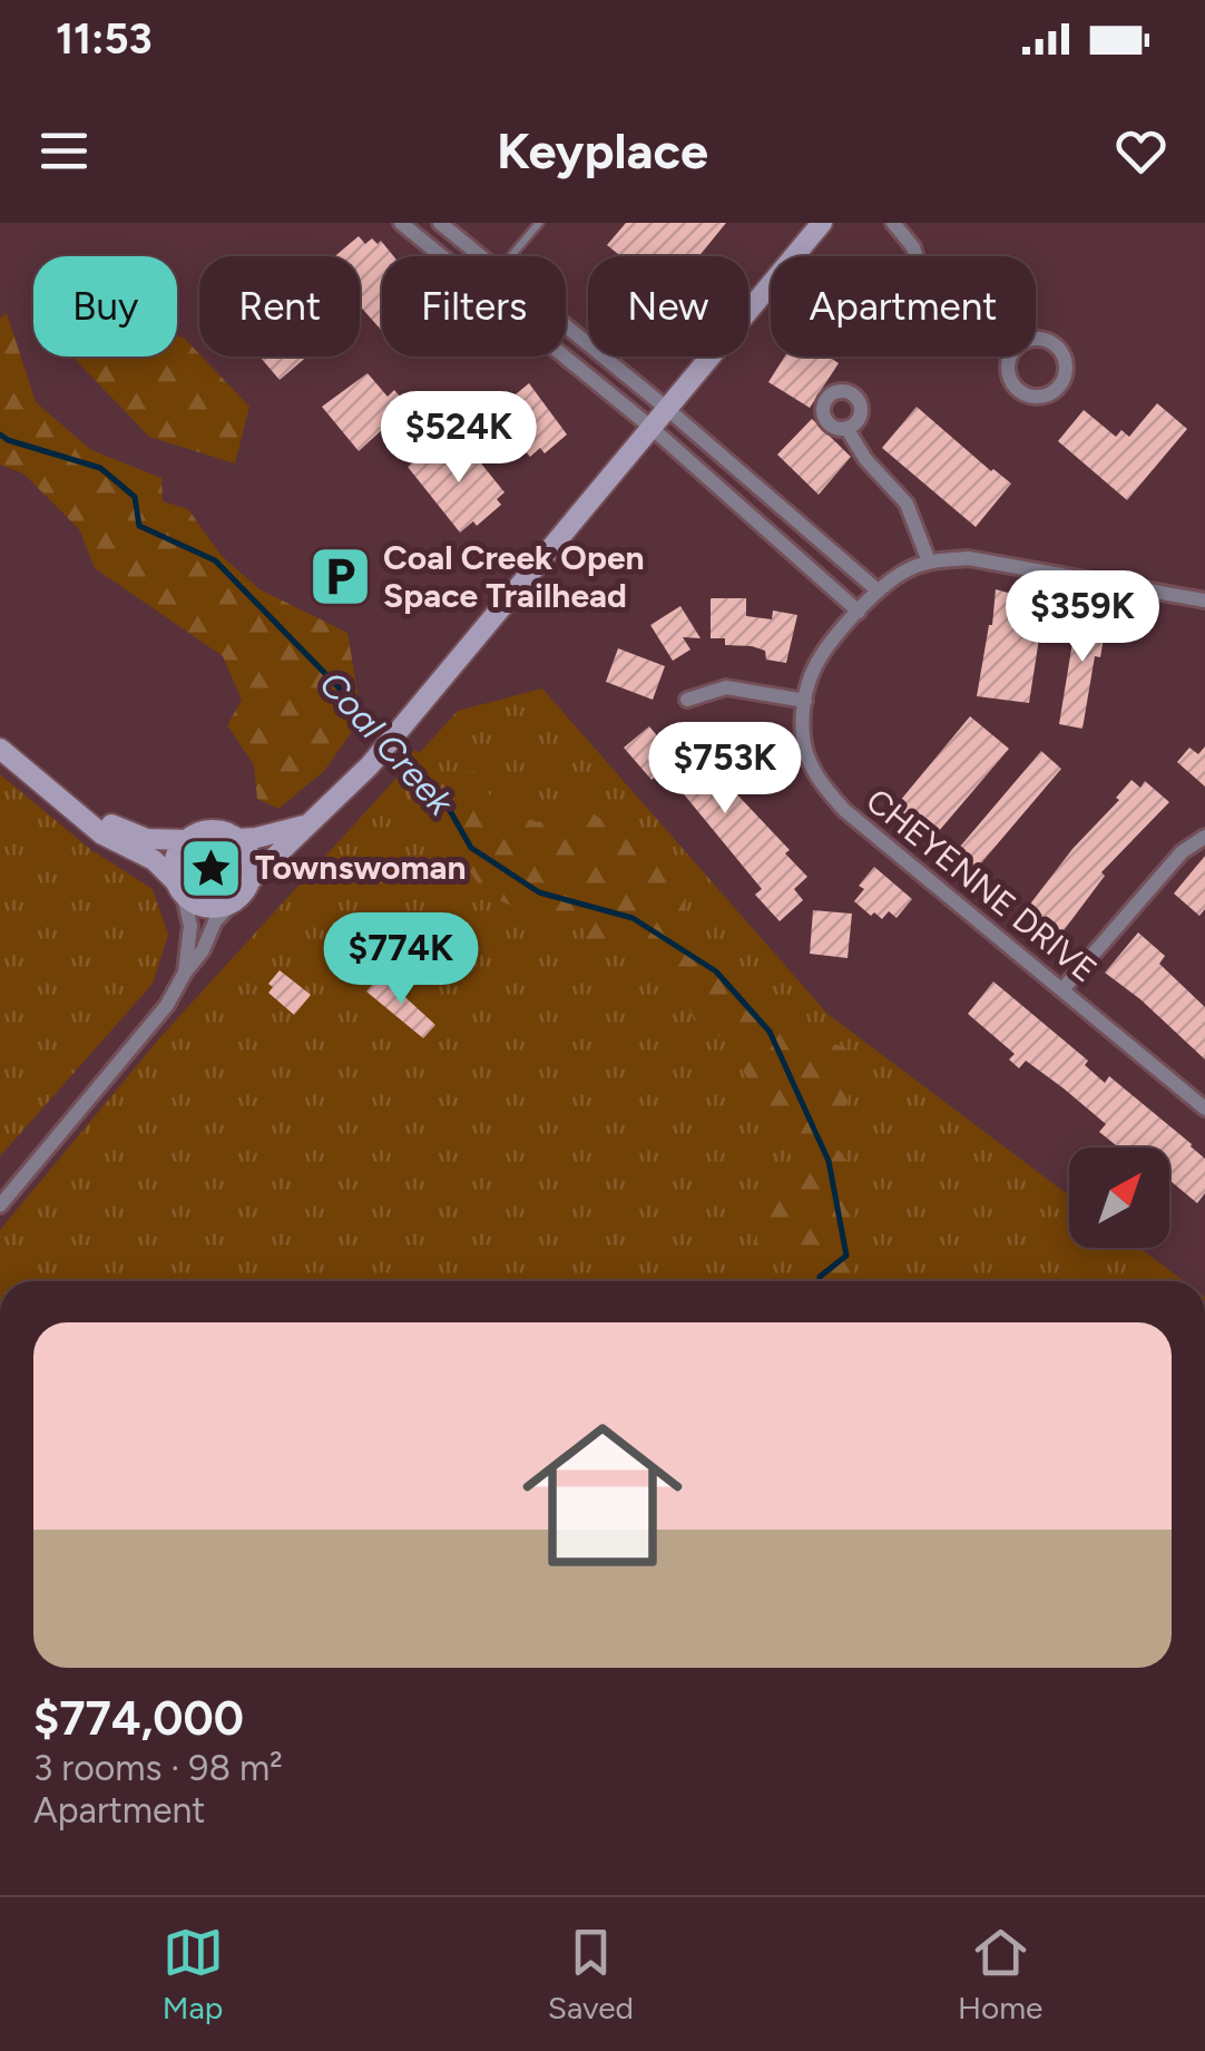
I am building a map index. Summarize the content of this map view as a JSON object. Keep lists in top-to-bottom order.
{
  "streets": {
    "street": ["CHEYENNE DRIVE"]
  },
  "water": ["Coal Creek"],
  "places": {
    "parking": ["Coal Creek Open Space Trailhead"],
    "place": ["Townswoman"]
  },
  "north": "top right",
  "page": {
    "status": "11:53",
    "header": "Keyplace",
    "chip": [
      "Buy",
      "Rent",
      "Filters",
      "New",
      "Apartment"
    ],
    "price": [
      "$524K",
      "$359K",
      "$753K",
      "$774K"
    ],
    "list": [
      {
        "name": "$774,000",
        "note": "3 rooms · 98 m² · Apartment"
      }
    ],
    "tabs": ["Map", "Saved", "Home"]
  }
}
